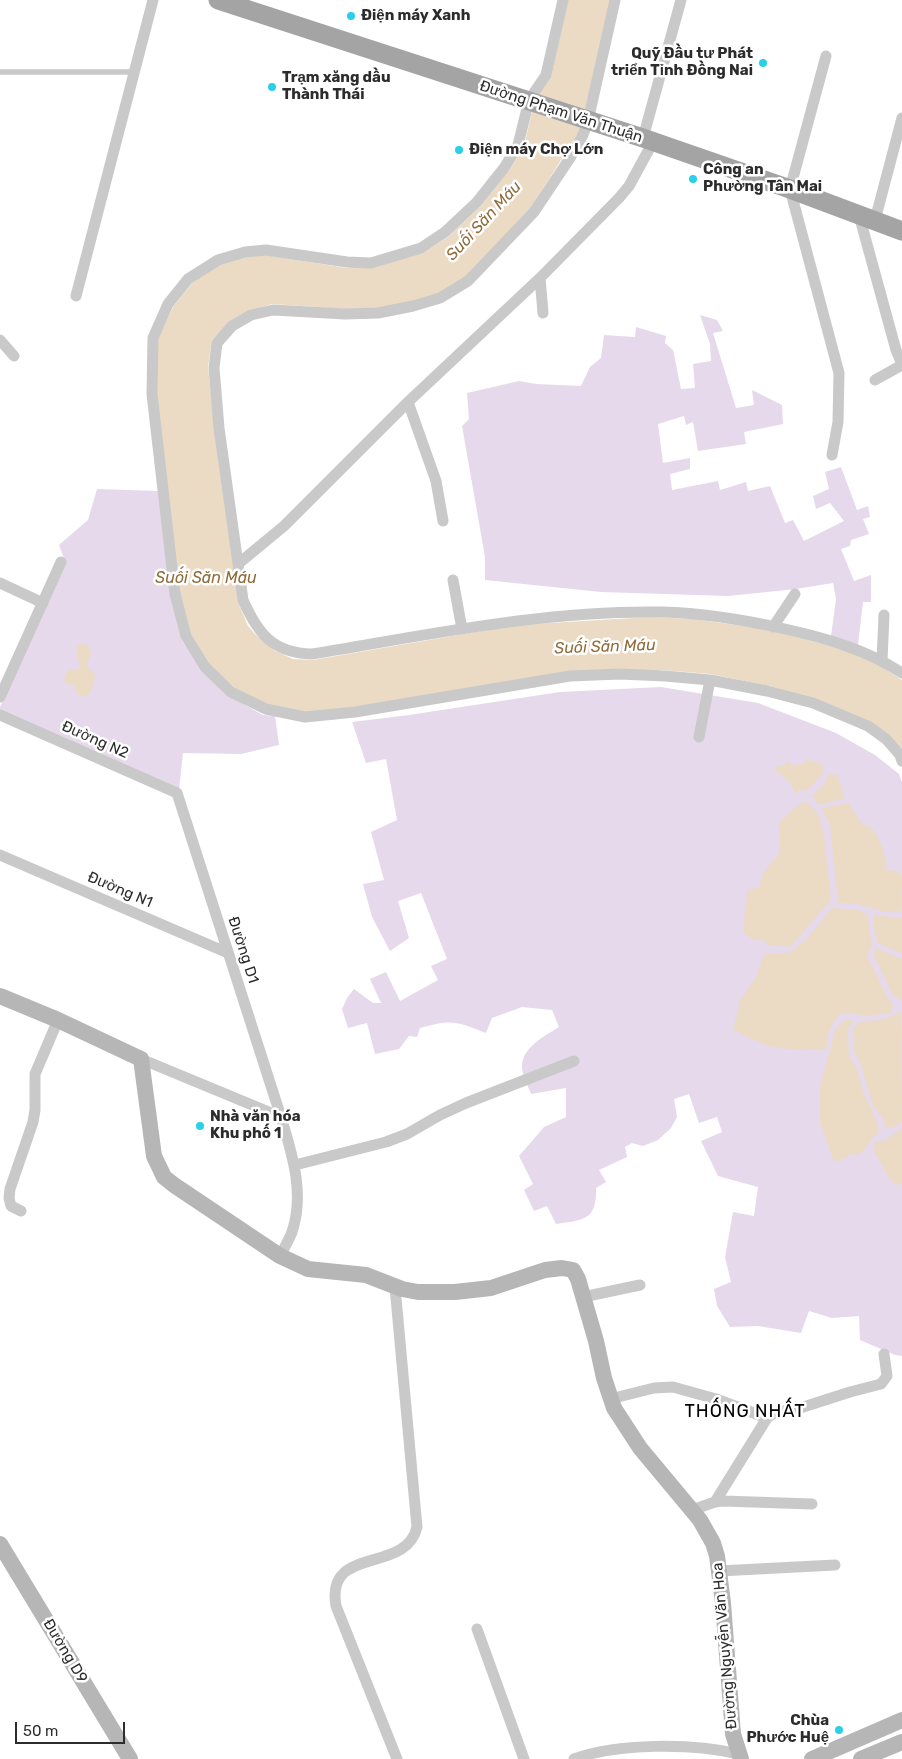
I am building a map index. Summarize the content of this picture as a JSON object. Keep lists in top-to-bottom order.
{
  "streets": {
    "main road": ["Đường Phạm Văn Thuận"],
    "street": [
      "Đường N2",
      "Đường N1",
      "Đường D1",
      "Đường Nguyễn Văn Hoa",
      "Đường D9"
    ]
  },
  "crossings": [
    ["Đường N2", "Đường D1"],
    ["Đường N1", "Đường D1"],
    ["Đường D1", "Đường Nguyễn Văn Hoa"]
  ],
  "districts": ["THỐNG NHẤT"],
  "water": ["Suối Săn Máu"],
  "places": [
    "Điện máy Xanh",
    "Quỹ Đầu tư Phát triển Tỉnh Đồng Nai",
    "Trạm xăng dầu Thành Thái",
    "Điện máy Chợ Lớn",
    "Công an Phường Tân Mai",
    "Nhà văn hóa Khu phố 1",
    "Chùa Phước Huệ"
  ],
  "scale_bar": "50 m"
}
